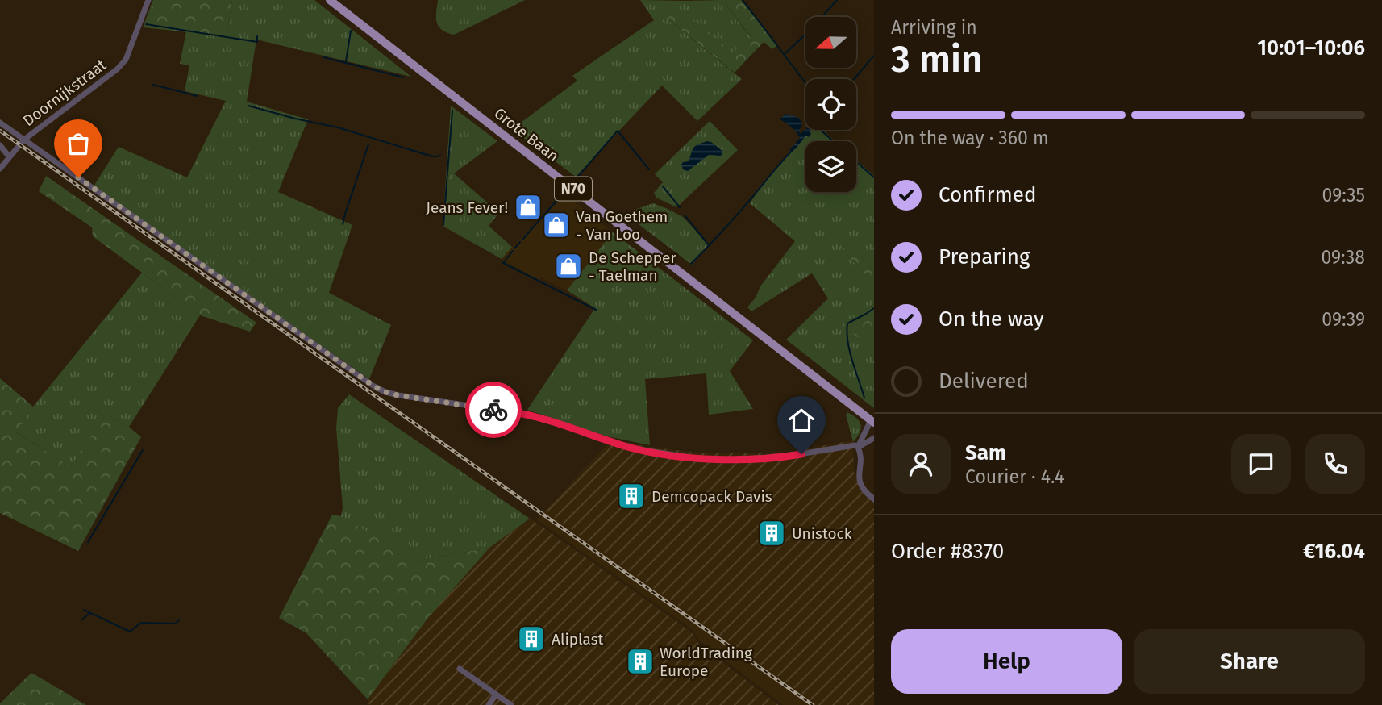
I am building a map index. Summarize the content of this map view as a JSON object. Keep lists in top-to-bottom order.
{
  "streets": {
    "main road": ["Grote Baan", "N70"],
    "street": ["Doornijkstraat"]
  },
  "places": {
    "shop": ["Jeans Fever!", "Van Goethem - Van Loo", "De Schepper - Taelman"],
    "building": [
      "Demcopack Davis",
      "Unistock",
      "Aliplast",
      "WorldTrading Europe"
    ]
  },
  "north": "left",
  "page": {
    "heading": ["3 min", "Arriving in", "10:01–10:06"],
    "panel": [
      "Sam",
      "Courier · 4.4",
      "Order #8370",
      "€16.04"
    ],
    "bar": "On the way · 360 m",
    "list": [
      ["Confirmed", "09:35"],
      ["Preparing", "09:38"],
      ["On the way", "09:39"],
      "Delivered"
    ],
    "buttons": ["Help", "Share"]
  }
}
